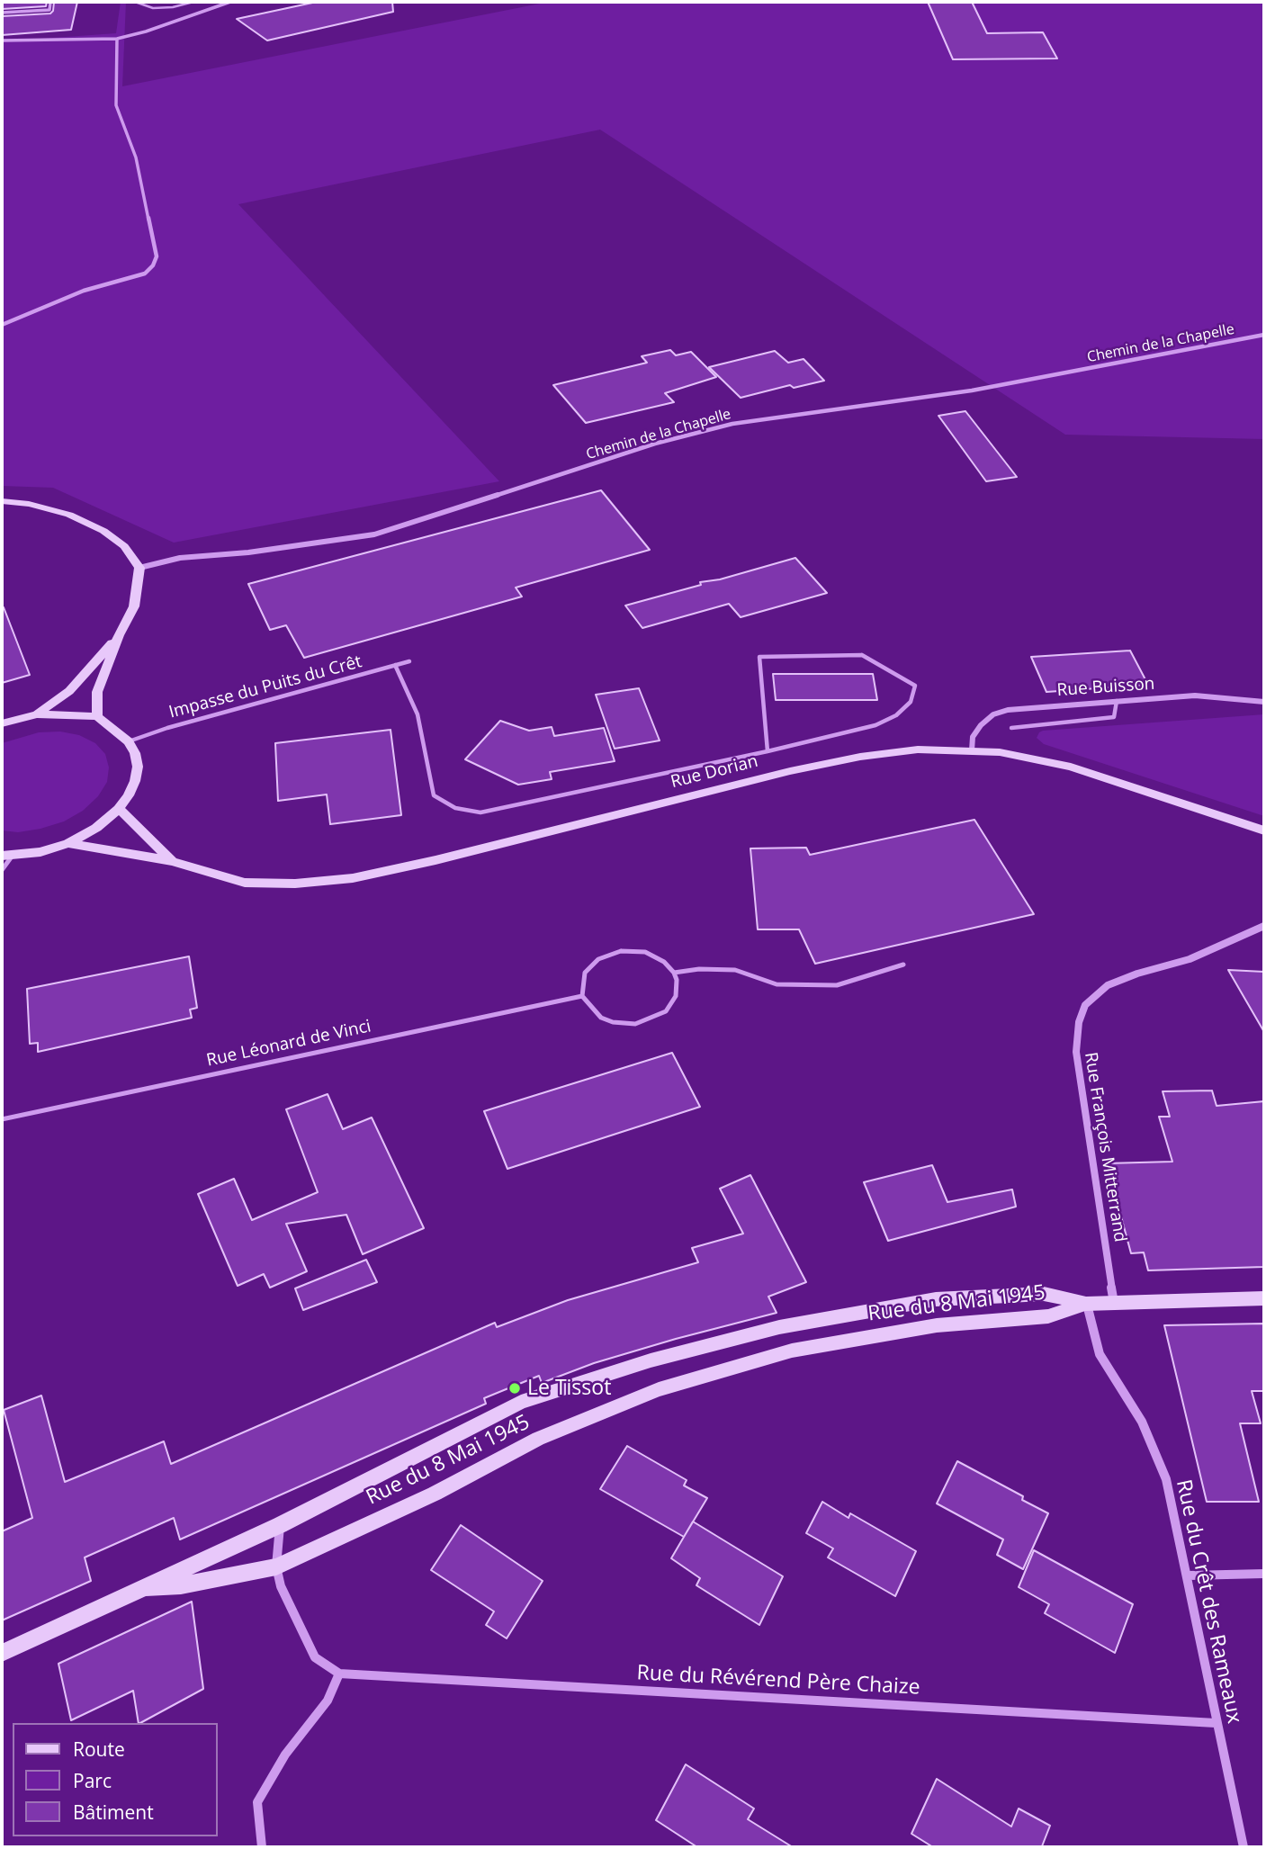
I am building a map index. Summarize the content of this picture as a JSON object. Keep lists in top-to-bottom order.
{
  "streets": {
    "main road": ["Rue Dorian", "Rue du 8 Mai 1945"],
    "street": [
      "Chemin de la Chapelle",
      "Rue Buisson",
      "Rue François Mitterrand",
      "Rue du Crêt des Rameaux",
      "Rue du Révérend Père Chaize"
    ],
    "lane": ["Impasse du Puits du Crêt", "Rue Léonard de Vinci"]
  },
  "crossings": [
    ["Rue Buisson", "Rue Dorian"],
    ["Rue du 8 Mai 1945", "Rue du Crêt des Rameaux"],
    ["Rue du Crêt des Rameaux", "Rue du Révérend Père Chaize"]
  ],
  "places": ["Le Tissot"],
  "legend": ["Route", "Parc", "Bâtiment"]
}
